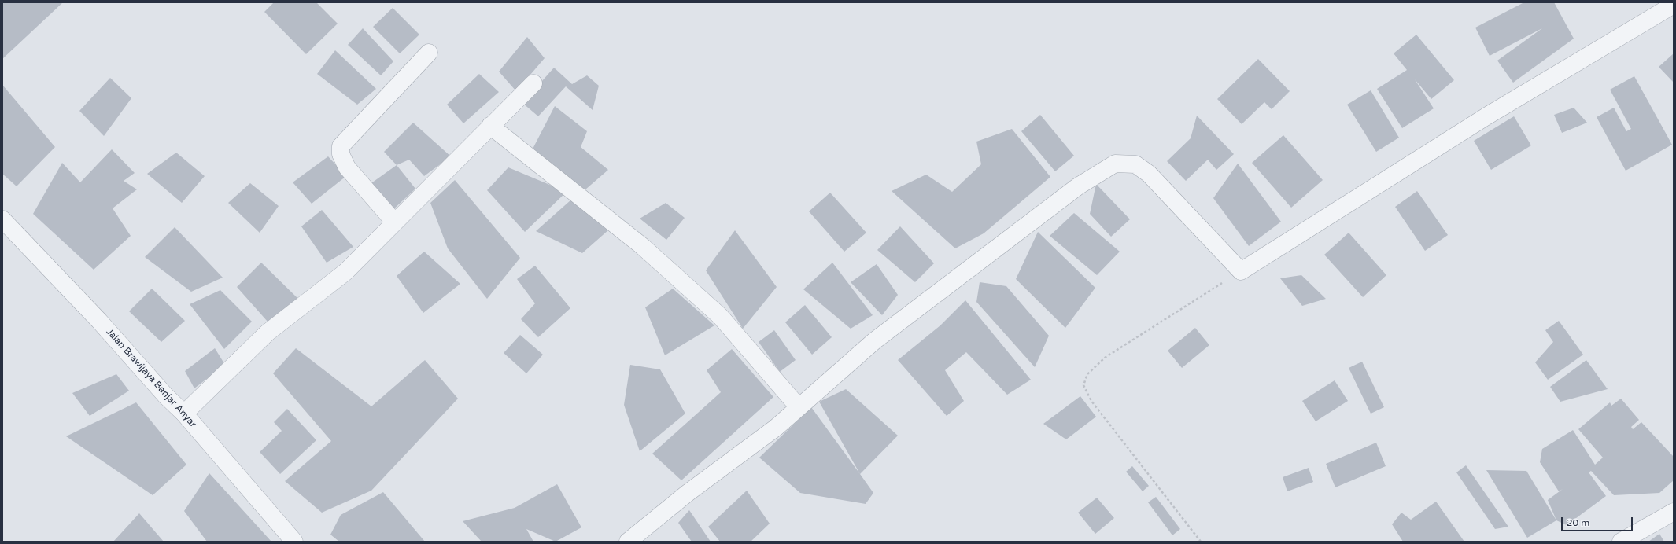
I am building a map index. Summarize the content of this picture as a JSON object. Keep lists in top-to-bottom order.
{
  "streets": {
    "street": ["Jalan Brawijaya Banjar Anyar"]
  },
  "scale_bar": "20 m"
}
